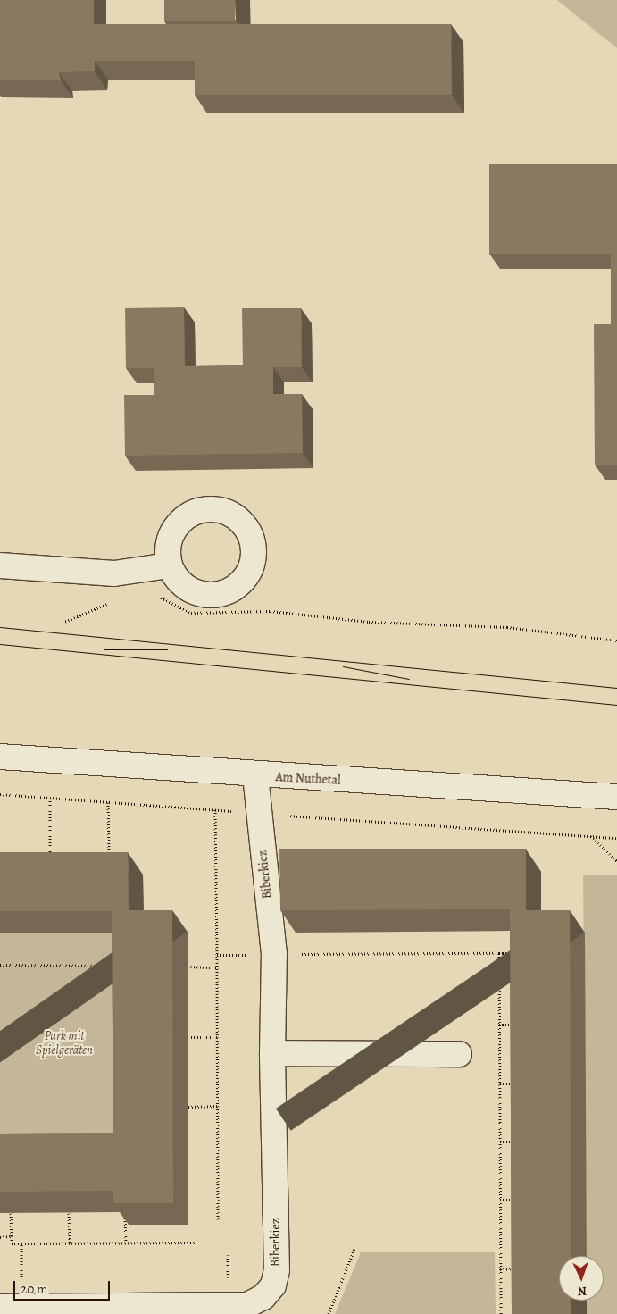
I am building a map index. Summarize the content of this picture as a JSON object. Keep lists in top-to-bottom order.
{
  "streets": {
    "street": ["Am Nuthetal", "Biberkiez"]
  },
  "crossings": [
    ["Am Nuthetal", "Biberkiez"]
  ],
  "parks": ["Park mit Spielgeräten"],
  "scale_bar": "20 m",
  "north": "bottom"
}
